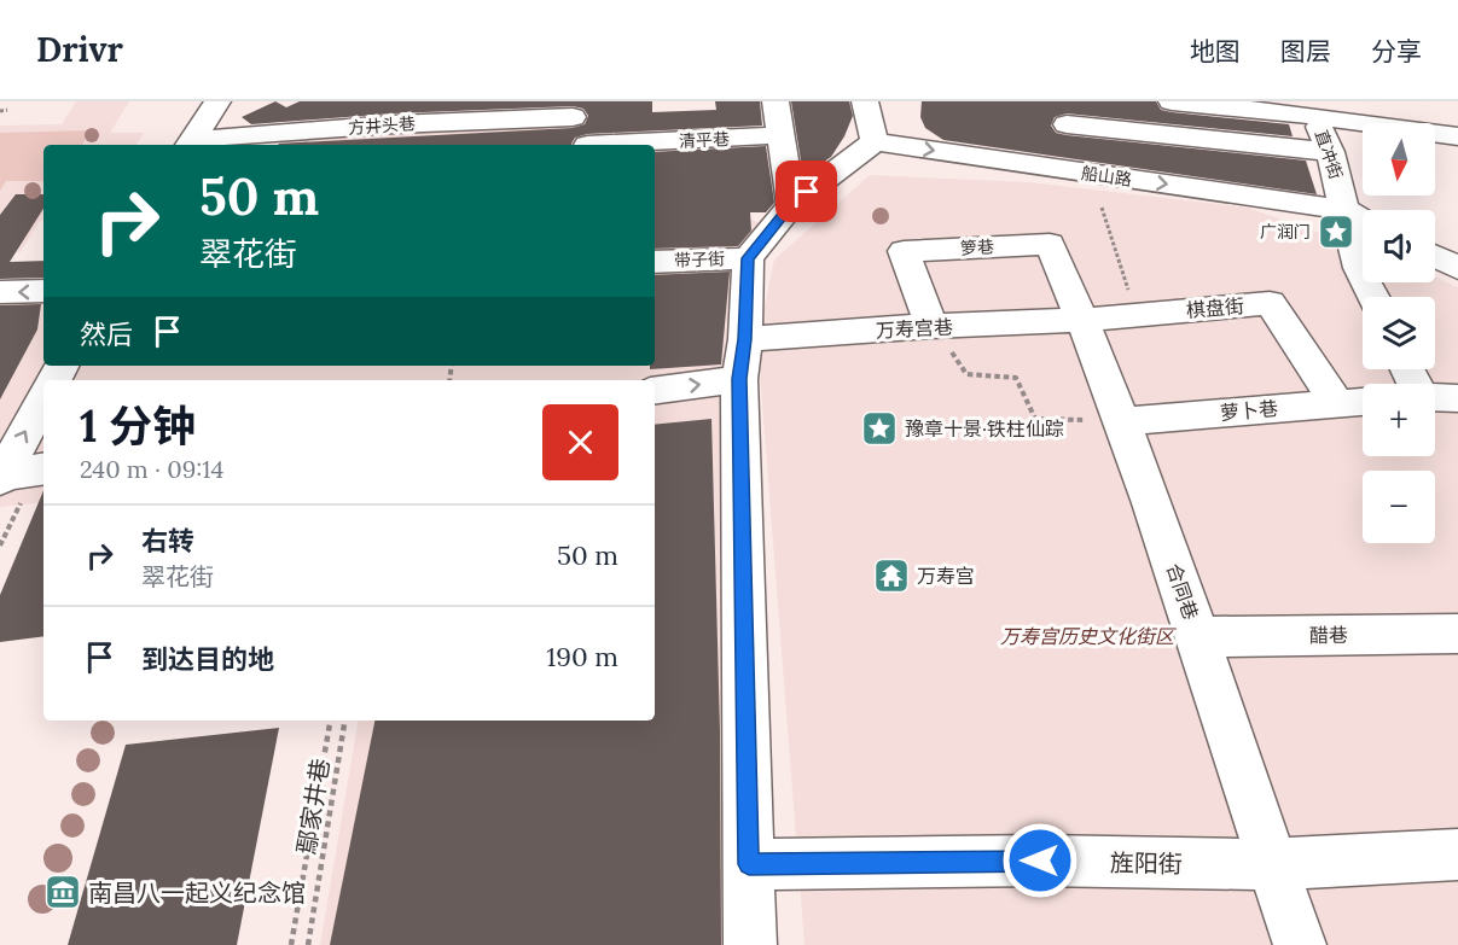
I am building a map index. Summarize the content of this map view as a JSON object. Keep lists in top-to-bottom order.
{
  "streets": {
    "street": [
      "方井头巷",
      "清平巷",
      "直冲街",
      "船山路",
      "箩巷",
      "带子街",
      "棋盘街",
      "万寿宫巷",
      "萝卜巷",
      "合同巷",
      "醋巷",
      "旌阳街"
    ],
    "path": ["鄢家井巷"]
  },
  "crossings": [
    ["直冲街", "船山路"],
    ["箩巷", "万寿宫巷"],
    ["箩巷", "合同巷"],
    ["棋盘街", "万寿宫巷"],
    ["棋盘街", "萝卜巷"],
    ["棋盘街", "合同巷"],
    ["万寿宫巷", "合同巷"],
    ["萝卜巷", "合同巷"],
    ["合同巷", "醋巷"],
    ["合同巷", "旌阳街"]
  ],
  "parks": ["万寿宫历史文化街区"],
  "places": {
    "place": ["广润门", "豫章十景·铁柱仙踪"],
    "temple": ["万寿宫"],
    "museum": ["南昌八一起义纪念馆"]
  },
  "north": "bottom",
  "page": {
    "header": "Drivr",
    "nav": ["地图", "图层", "分享"],
    "map_buttons": ["+", "−"],
    "turn": ["50 m", "翠花街"],
    "then": "然后",
    "heading": ["1 分钟", "240 m · 09:14"],
    "list": [
      {
        "name": "右转",
        "note": "翠花街",
        "value": "50 m"
      },
      {
        "name": "到达目的地",
        "value": "190 m"
      }
    ]
  }
}
